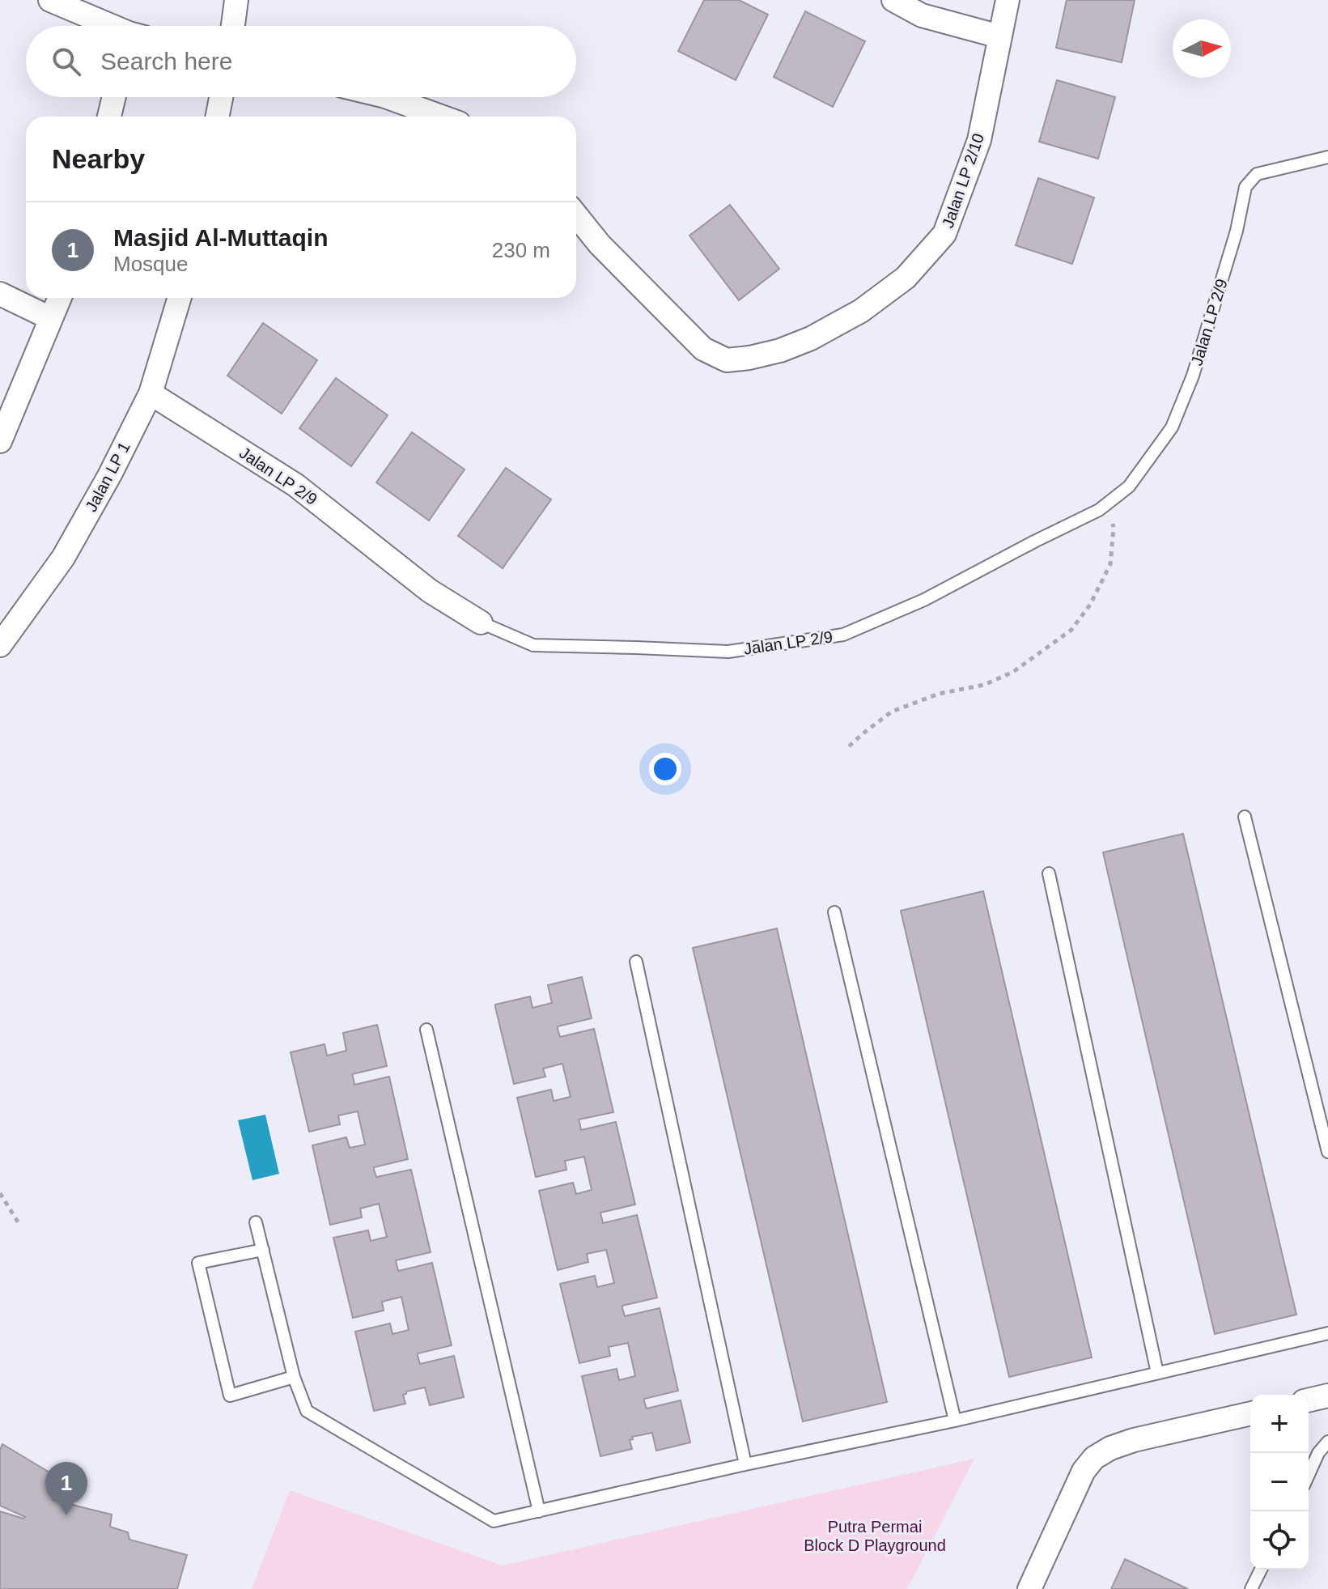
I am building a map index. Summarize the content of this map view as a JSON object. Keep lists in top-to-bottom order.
{
  "streets": {
    "street": ["Jalan LP 2/10", "Jalan LP 2/9", "Jalan LP 1"]
  },
  "crossings": [
    ["Jalan LP 2/9", "Jalan LP 1"]
  ],
  "parks": ["Putra Permai Block D Playground"],
  "north": "right",
  "page": {
    "search": "Search here",
    "heading": "Nearby",
    "list": [
      {
        "mark": "1",
        "name": "Masjid Al-Muttaqin",
        "note": "Mosque",
        "value": "230 m"
      }
    ],
    "map_buttons": ["+", "−"],
    "pins": "1"
  }
}
